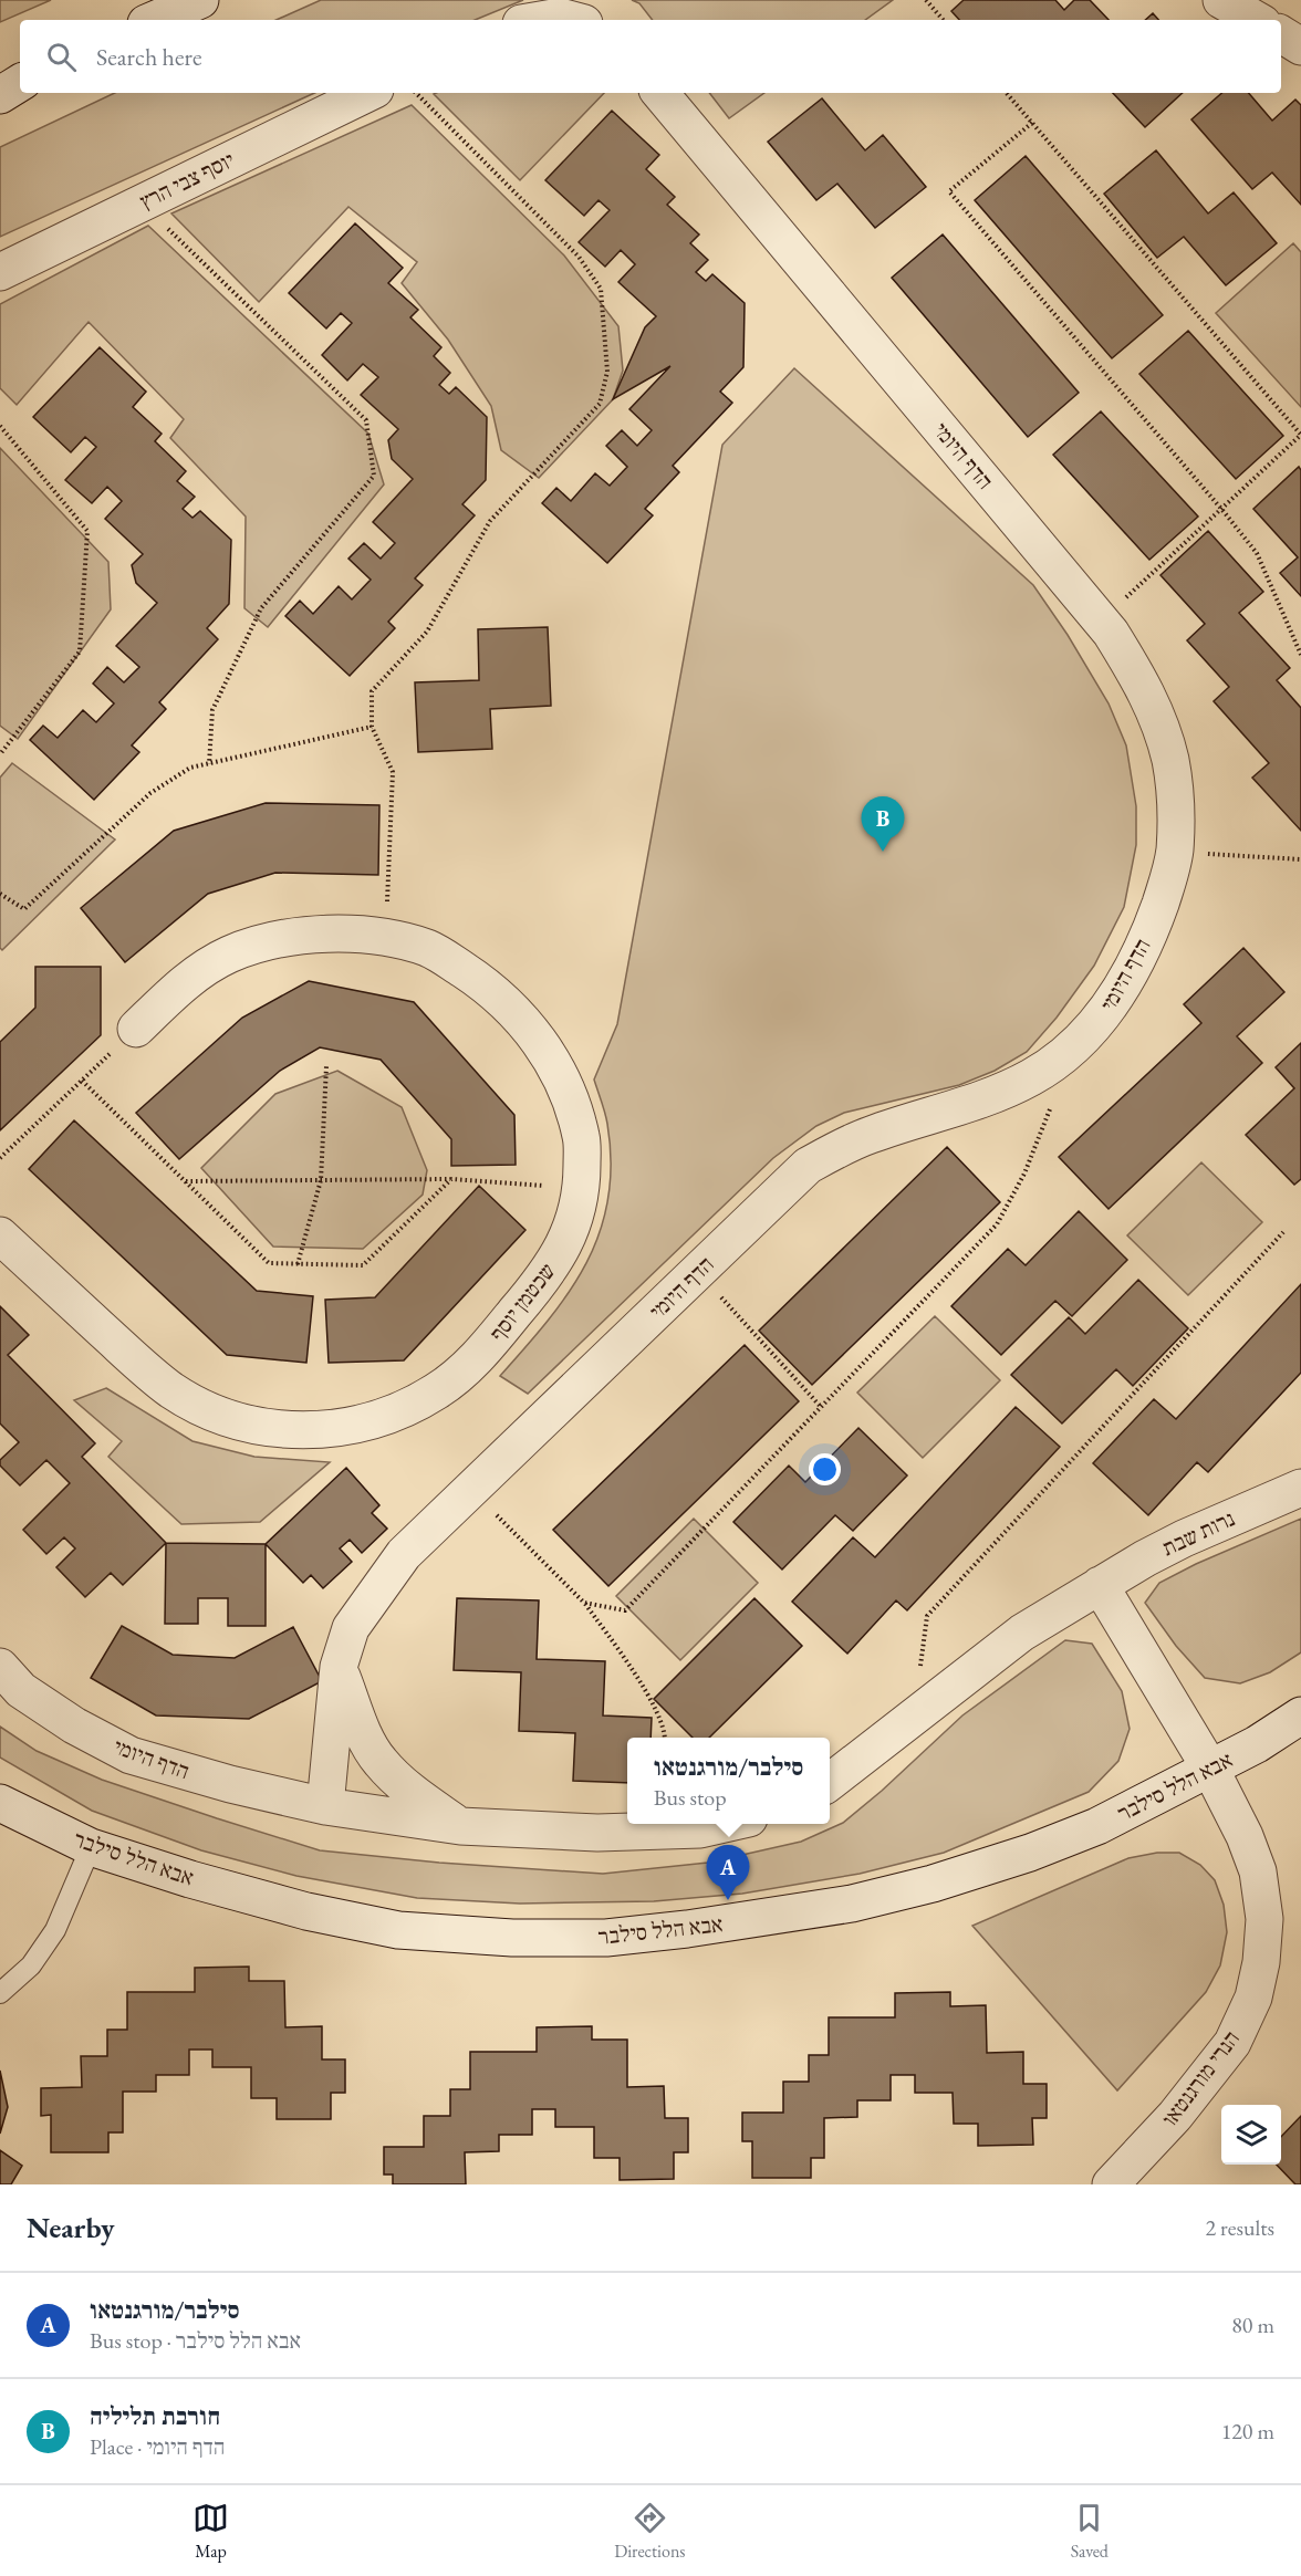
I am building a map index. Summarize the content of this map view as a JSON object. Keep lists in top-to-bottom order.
{
  "streets": {
    "street": [
      "יוסף צבי הרץ",
      "הדף היומי",
      "שכטמן יוסף",
      "נרות שבת",
      "אבא הלל סילבר",
      "הנרי מורגנטאו"
    ]
  },
  "crossings": [
    ["נרות שבת", "הנרי מורגנטאו"],
    ["אבא הלל סילבר", "הנרי מורגנטאו"]
  ],
  "page": {
    "search": "Search here",
    "pins": ["B", "A"],
    "popup": ["סילבר/מורגנטאו", "Bus stop"],
    "heading": ["Nearby", "2 results"],
    "list": [
      {
        "mark": "A",
        "name": "סילבר/מורגנטאו",
        "note": "Bus stop · אבא הלל סילבר",
        "value": "80 m"
      },
      {
        "mark": "B",
        "name": "חורבת תליליה",
        "note": "Place · הדף היומי",
        "value": "120 m"
      }
    ],
    "nav": ["Map", "Directions", "Saved"]
  }
}
